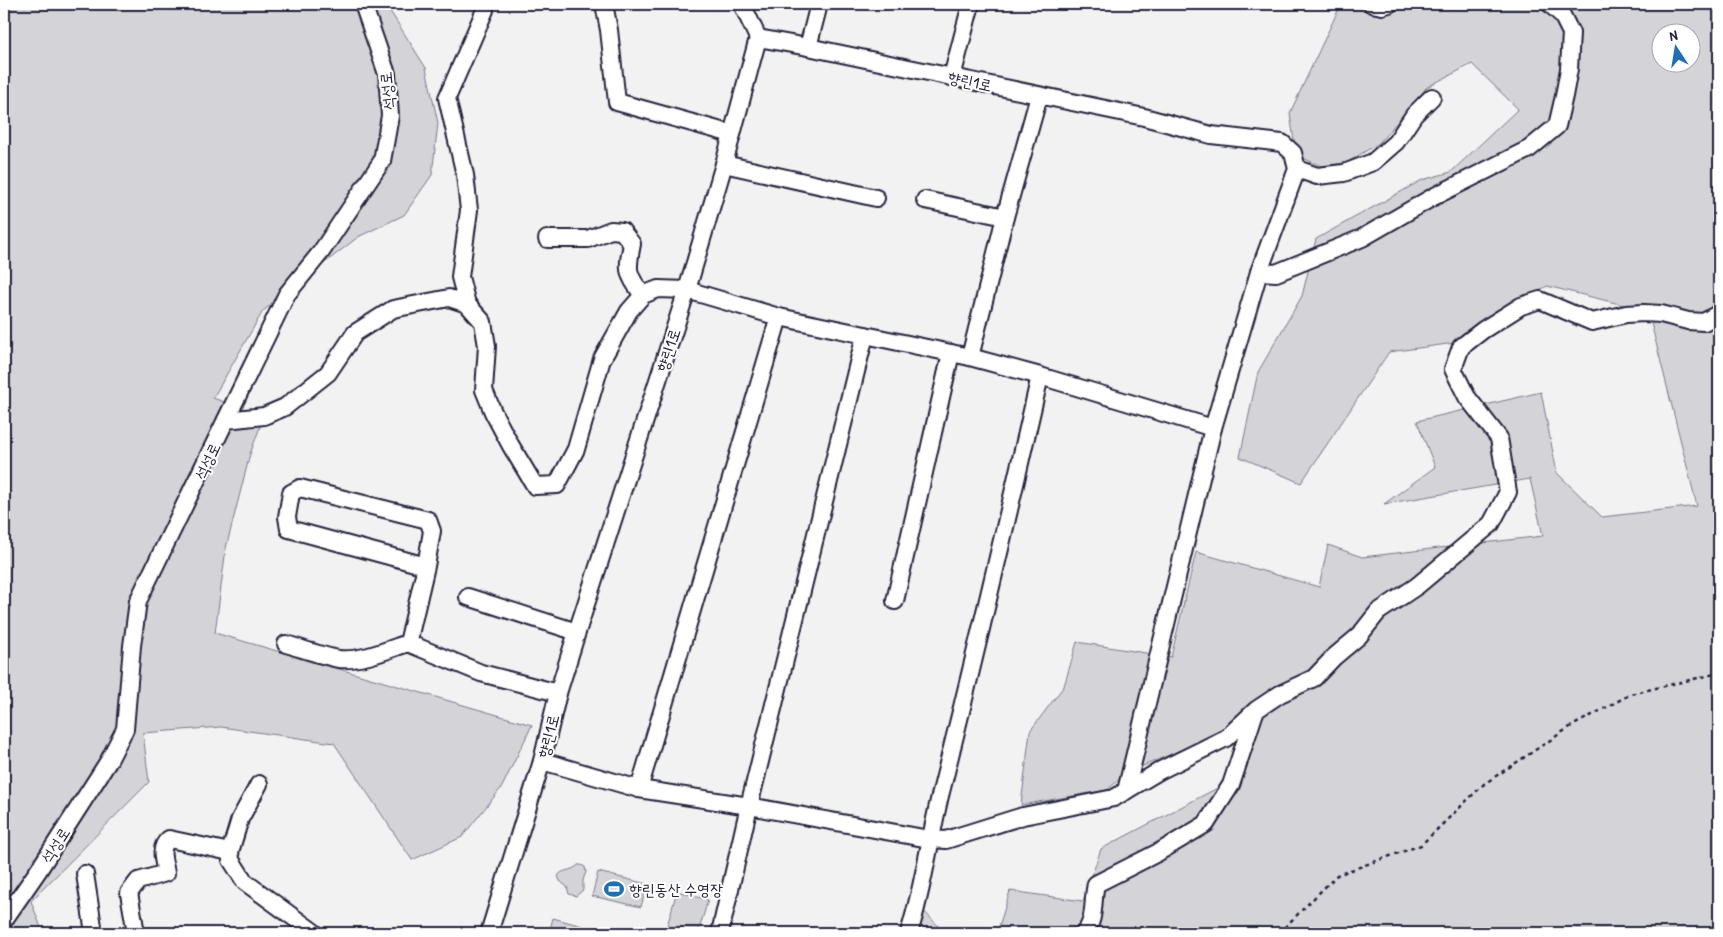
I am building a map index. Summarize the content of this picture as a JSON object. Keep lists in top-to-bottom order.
{
  "streets": {
    "street": ["향린1로", "석성로"]
  },
  "places": {
    "sports": ["향린동산 수영장"]
  },
  "north": "top"
}
